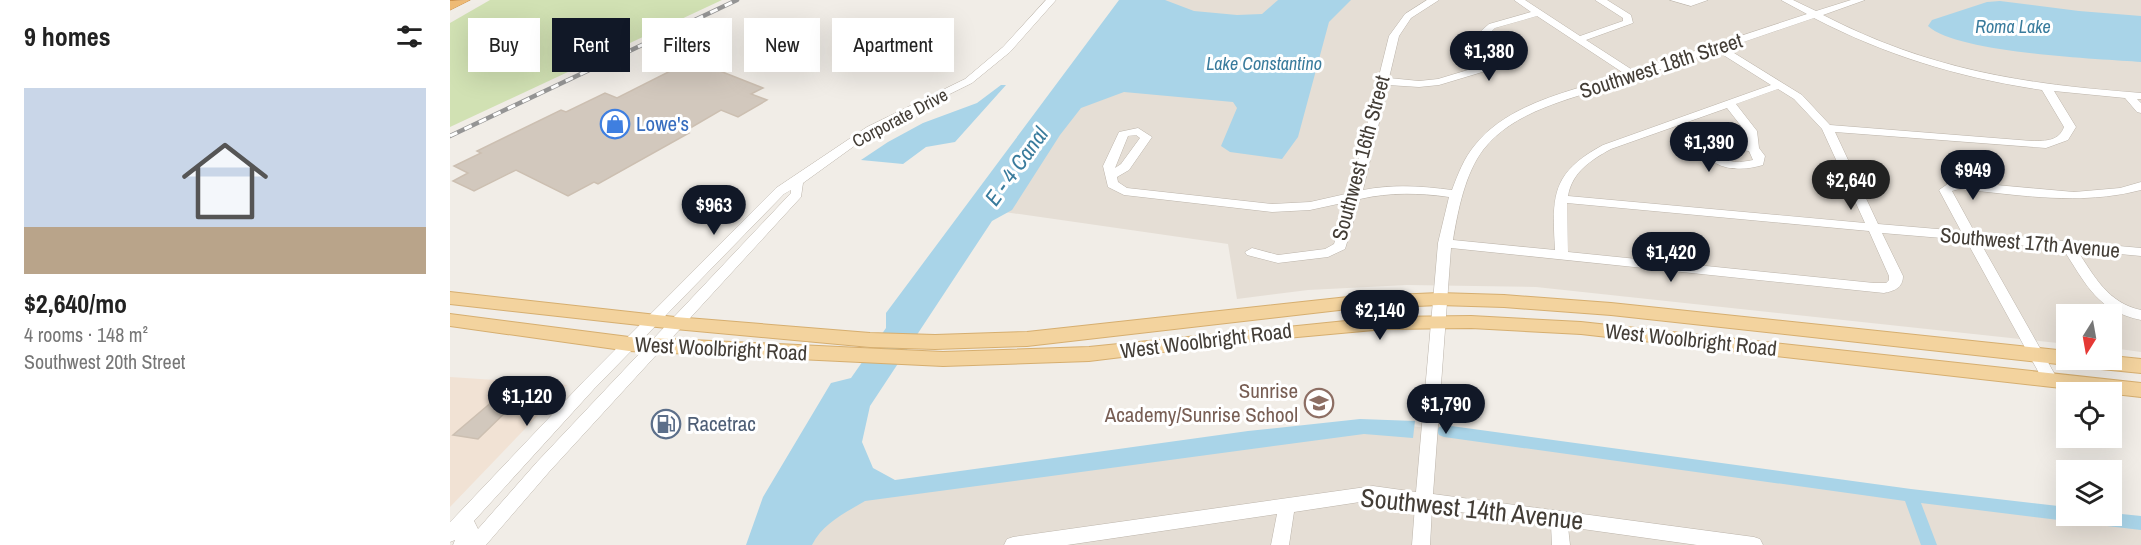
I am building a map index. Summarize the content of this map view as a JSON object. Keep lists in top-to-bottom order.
{
  "streets": {
    "main road": ["West Woolbright Road"],
    "street": [
      "Southwest 18th Street",
      "Corporate Drive",
      "Southwest 16th Street",
      "Southwest 17th Avenue",
      "Southwest 14th Avenue"
    ]
  },
  "crossings": [
    ["Southwest 18th Street", "West Woolbright Road"],
    ["Southwest 18th Street", "Southwest 14th Avenue"],
    ["Corporate Drive", "West Woolbright Road"]
  ],
  "water": ["Roma Lake", "Lake Constantino", "E - 4 Canal"],
  "places": {
    "shop": ["Lowe's"],
    "school or university": ["Sunrise Academy/Sunrise School"],
    "fuel station": ["Racetrac"]
  },
  "north": "bottom",
  "page": {
    "heading": "9 homes",
    "chip": [
      "Buy",
      "Rent",
      "Filters",
      "New",
      "Apartment"
    ],
    "price": [
      "$1,380",
      "$1,390",
      "$949",
      "$2,640",
      "$963",
      "$1,420",
      "$2,140",
      "$1,120",
      "$1,790"
    ],
    "list": [
      {
        "name": "$2,640/mo",
        "note": "4 rooms · 148 m² · Southwest 20th Street"
      }
    ]
  }
}
